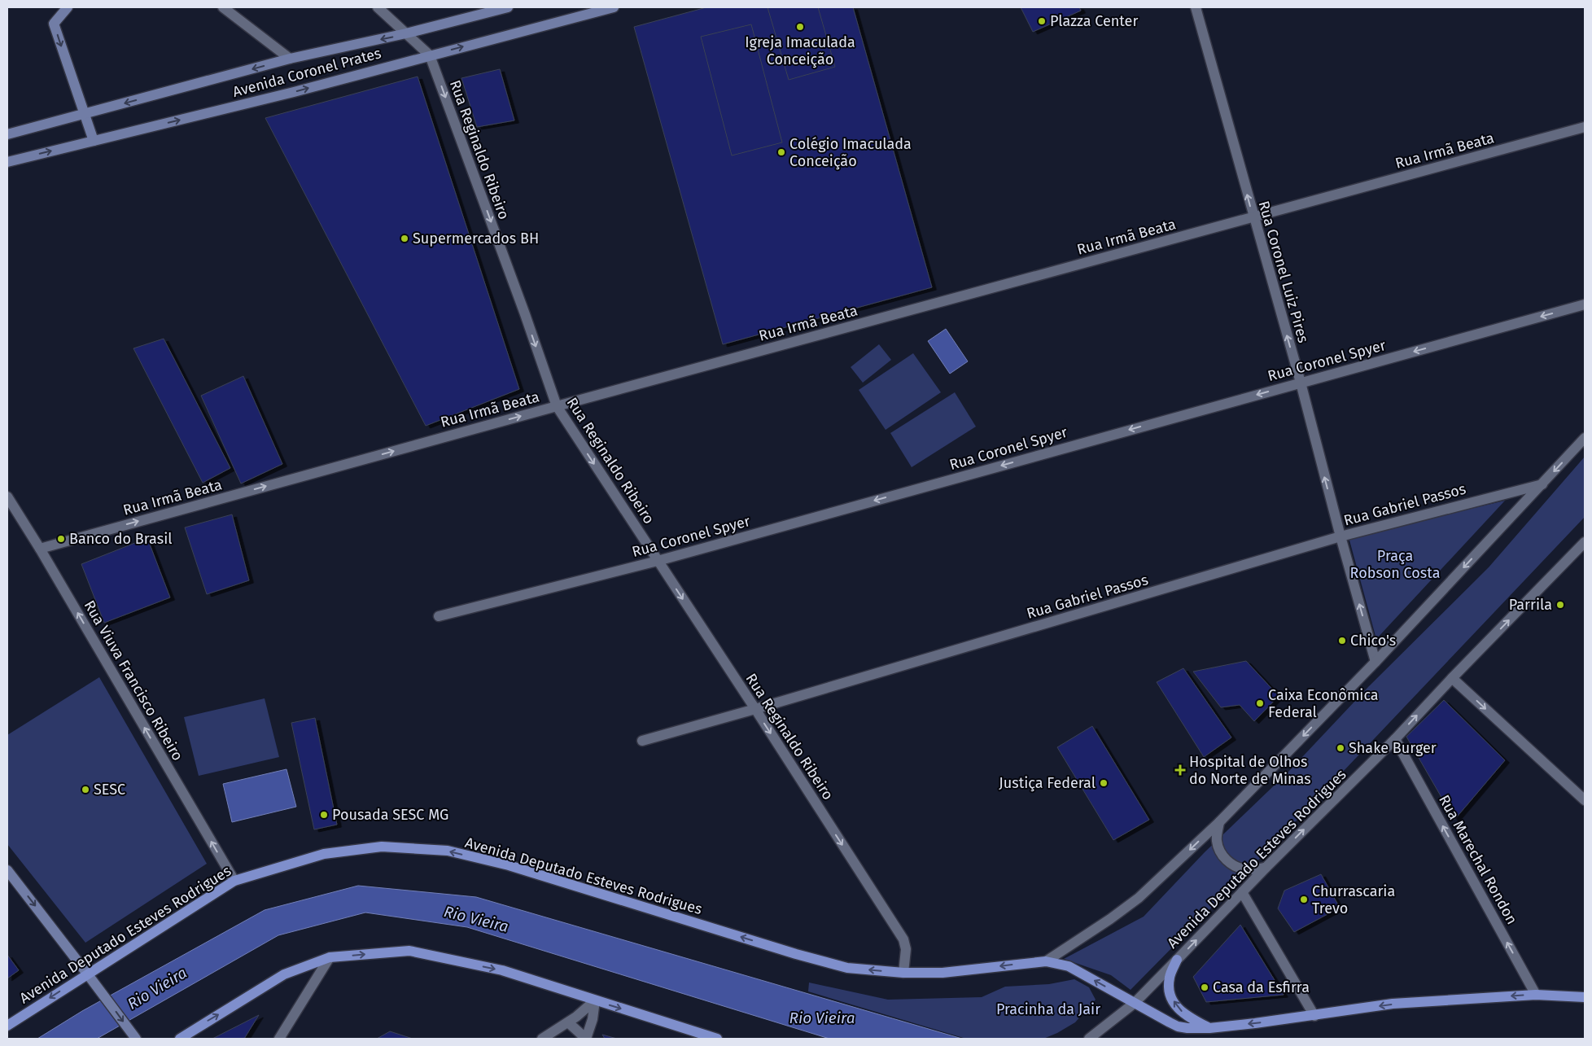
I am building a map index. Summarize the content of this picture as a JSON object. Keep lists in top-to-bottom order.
{
  "streets": {
    "main road": ["Avenida Coronel Prates", "Avenida Deputado Esteves Rodrigues"],
    "street": [
      "Rua Reginaldo Ribeiro",
      "Rua Irmã Beata",
      "Rua Coronel Luiz Pires",
      "Rua Coronel Spyer",
      "Rua Gabriel Passos",
      "Rua Viuva Francisco Ribeiro",
      "Rua Marechal Rondon"
    ]
  },
  "crossings": [
    ["Avenida Coronel Prates", "Rua Reginaldo Ribeiro"],
    ["Rua Reginaldo Ribeiro", "Rua Irmã Beata"],
    ["Rua Reginaldo Ribeiro", "Rua Coronel Spyer"],
    ["Rua Reginaldo Ribeiro", "Rua Gabriel Passos"],
    ["Rua Reginaldo Ribeiro", "Avenida Deputado Esteves Rodrigues"],
    ["Rua Irmã Beata", "Rua Coronel Luiz Pires"],
    ["Rua Irmã Beata", "Rua Viuva Francisco Ribeiro"],
    ["Rua Coronel Luiz Pires", "Rua Coronel Spyer"],
    ["Rua Coronel Luiz Pires", "Rua Gabriel Passos"],
    ["Rua Coronel Luiz Pires", "Avenida Deputado Esteves Rodrigues"],
    ["Rua Gabriel Passos", "Avenida Deputado Esteves Rodrigues"],
    ["Rua Viuva Francisco Ribeiro", "Avenida Deputado Esteves Rodrigues"],
    ["Avenida Deputado Esteves Rodrigues", "Rua Marechal Rondon"]
  ],
  "one_way": [
    "Rua Reginaldo Ribeiro",
    "Rua Coronel Luiz Pires",
    "Rua Coronel Spyer",
    "Rua Viuva Francisco Ribeiro",
    "Rua Marechal Rondon"
  ],
  "water": ["Rio Vieira"],
  "parks": ["Praça Robson Costa", "Pracinha da Jair"],
  "places": {
    "other": [
      "Plazza Center",
      "Igreja Imaculada Conceição",
      "Colégio Imaculada Conceição",
      "Supermercados BH",
      "Banco do Brasil",
      "Parrila",
      "Chico's",
      "Caixa Econômica Federal",
      "Shake Burger",
      "Justiça Federal",
      "SESC",
      "Pousada SESC MG",
      "Churrascaria Trevo",
      "Casa da Esfirra"
    ],
    "health": ["Hospital de Olhos do Norte de Minas"]
  }
}
